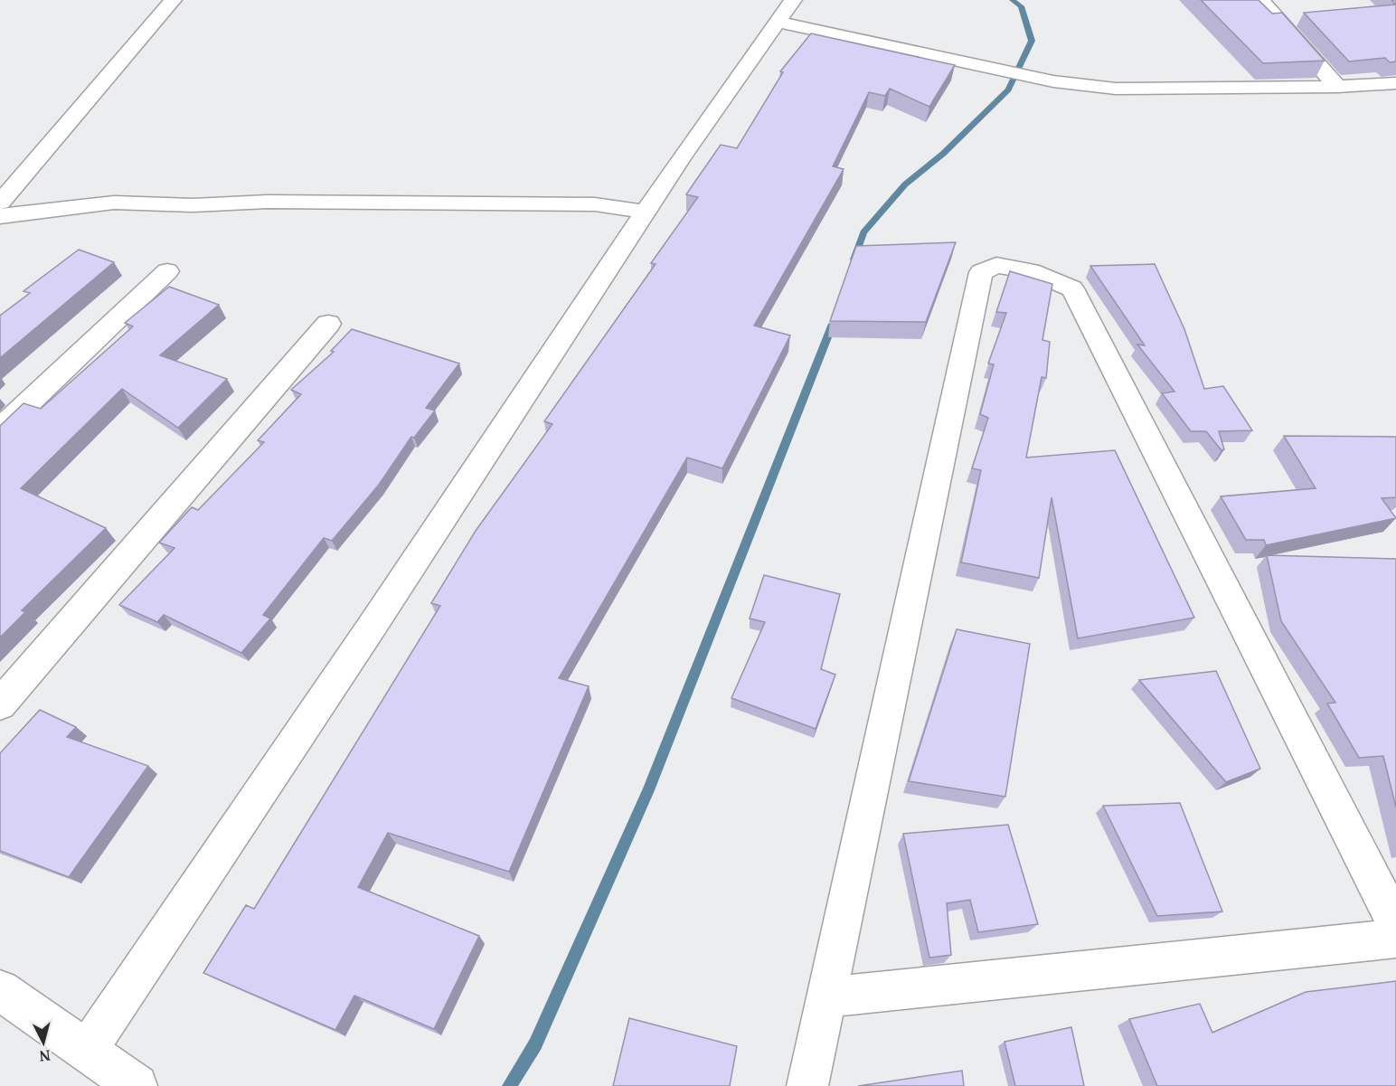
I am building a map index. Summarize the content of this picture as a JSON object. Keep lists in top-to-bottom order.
{
  "north": "bottom"
}
